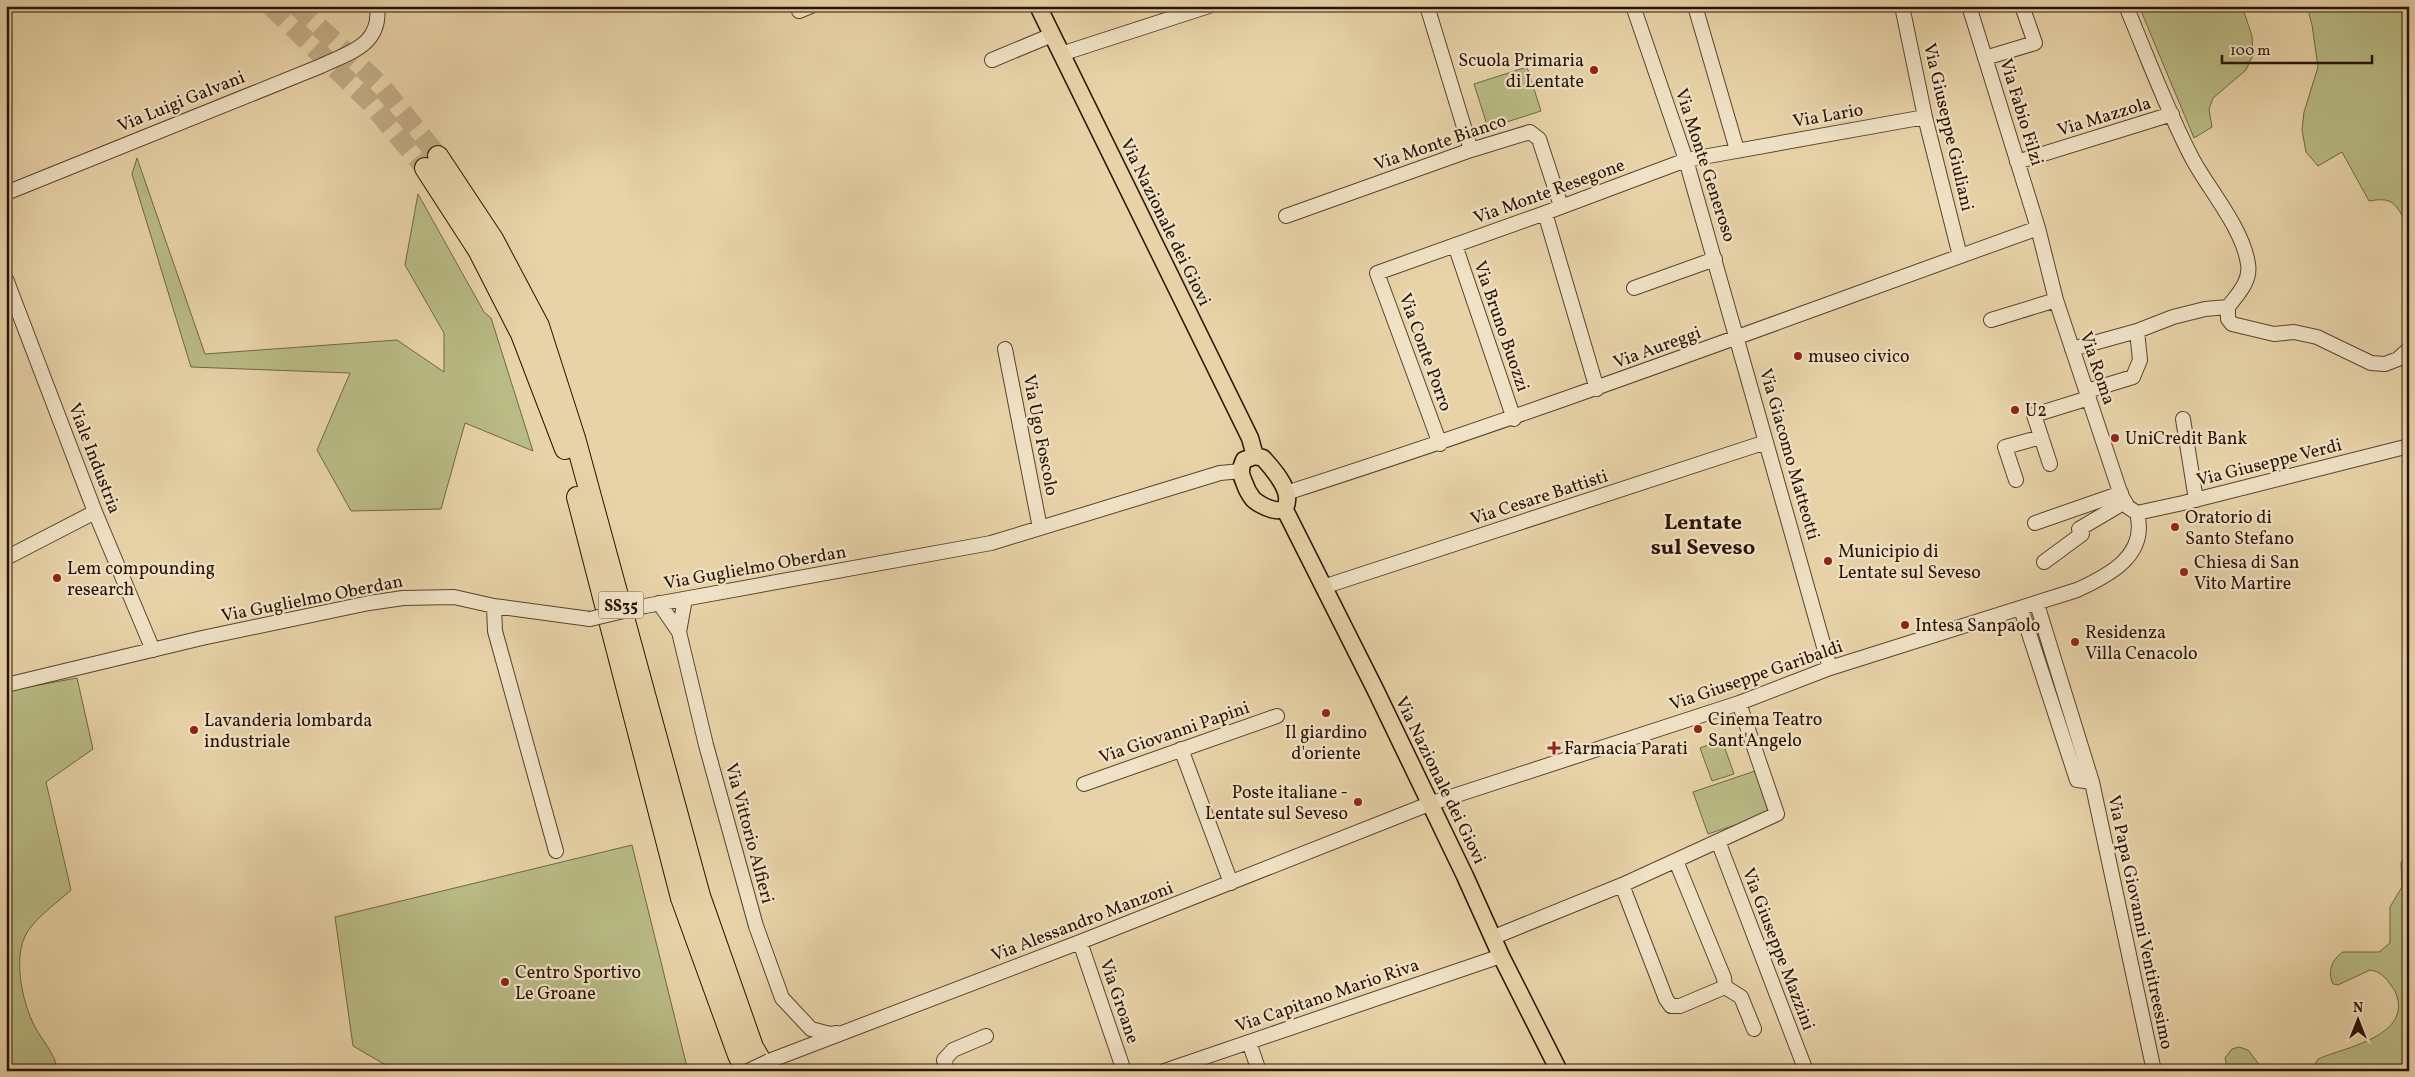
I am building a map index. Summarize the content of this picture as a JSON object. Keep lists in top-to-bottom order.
{
  "streets": {
    "highway": ["SS35"],
    "main road": ["Via Nazionale dei Giovi"],
    "street": [
      "Via Luigi Galvani",
      "Via Fabio Filzi",
      "Via Lario",
      "Via Mazzola",
      "Via Giuseppe Giuliani",
      "Via Monte Bianco",
      "Via Monte Generoso",
      "Via Monte Resegone",
      "Via Bruno Buozzi",
      "Via Aureggi",
      "Via Conte Porro",
      "Via Roma",
      "Via Ugo Foscolo",
      "Via Giacomo Matteotti",
      "Viale Industria",
      "Via Giuseppe Verdi",
      "Via Cesare Battisti",
      "Via Guglielmo Oberdan",
      "Via Giuseppe Garibaldi",
      "Via Giovanni Papini",
      "Via Vittorio Alfieri",
      "Via Alessandro Manzoni",
      "Via Papa Giovanni Ventitreesimo",
      "Via Giuseppe Mazzini",
      "Via Capitano Mario Riva",
      "Via Groane"
    ]
  },
  "crossings": [
    ["Via Fabio Filzi", "Via Mazzola"],
    ["Via Fabio Filzi", "Via Aureggi"],
    ["Via Fabio Filzi", "Via Roma"],
    ["Via Lario", "Via Giuseppe Giuliani"],
    ["Via Lario", "Via Monte Resegone"],
    ["Via Giuseppe Giuliani", "Via Aureggi"],
    ["Via Monte Bianco", "Via Monte Resegone"],
    ["Via Monte Generoso", "Via Monte Resegone"],
    ["Via Monte Generoso", "Via Aureggi"],
    ["Via Monte Generoso", "Via Giacomo Matteotti"],
    ["Via Monte Resegone", "Via Bruno Buozzi"],
    ["Via Monte Resegone", "Via Conte Porro"],
    ["Via Nazionale dei Giovi", "Via Aureggi"],
    ["Via Nazionale dei Giovi", "Via Cesare Battisti"],
    ["Via Nazionale dei Giovi", "Via Giuseppe Garibaldi"],
    ["Via Nazionale dei Giovi", "Via Alessandro Manzoni"],
    ["Via Nazionale dei Giovi", "Via Capitano Mario Riva"],
    ["Via Bruno Buozzi", "Via Aureggi"],
    ["Via Aureggi", "Via Conte Porro"],
    ["Via Aureggi", "Via Roma"],
    ["Via Aureggi", "Via Giacomo Matteotti"],
    ["Via Ugo Foscolo", "Via Guglielmo Oberdan"],
    ["Via Giacomo Matteotti", "Via Cesare Battisti"],
    ["Via Giacomo Matteotti", "Via Giuseppe Garibaldi"],
    ["Viale Industria", "Via Guglielmo Oberdan"],
    ["Via Giuseppe Verdi", "Via Giuseppe Garibaldi"],
    ["Via Guglielmo Oberdan", "Via Vittorio Alfieri"],
    ["SS35", "Via Alessandro Manzoni"],
    ["Via Giuseppe Garibaldi", "Via Alessandro Manzoni"],
    ["Via Giuseppe Garibaldi", "Via Papa Giovanni Ventitreesimo"],
    ["Via Vittorio Alfieri", "Via Alessandro Manzoni"],
    ["Via Alessandro Manzoni", "Via Groane"]
  ],
  "districts": ["Lentate sul Seveso"],
  "places": {
    "other": [
      "Scuola Primaria di Lentate",
      "museo civico",
      "U2",
      "UniCredit Bank",
      "Oratorio di Santo Stefano",
      "Municipio di Lentate sul Seveso",
      "Chiesa di San Vito Martire",
      "Lem compounding research",
      "Intesa Sanpaolo",
      "Residenza Villa Cenacolo",
      "Il giardino d'oriente",
      "Cinema Teatro Sant'Angelo",
      "Lavanderia lombarda industriale",
      "Poste italiane - Lentate sul Seveso",
      "Centro Sportivo Le Groane"
    ],
    "health": ["Farmacia Parati"]
  },
  "scale_bar": "100 m",
  "north": "top"
}
